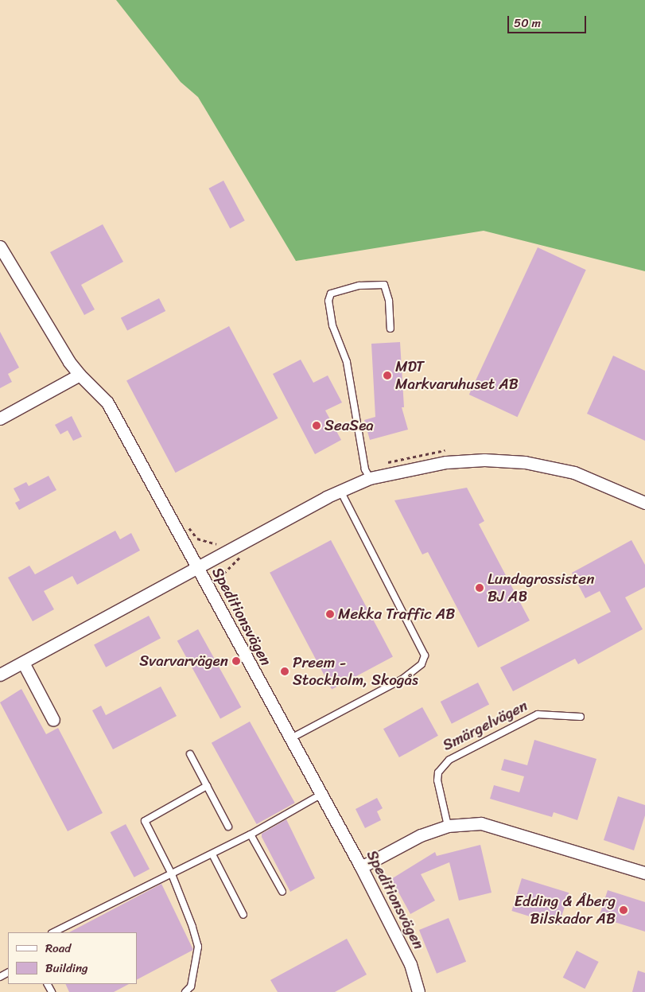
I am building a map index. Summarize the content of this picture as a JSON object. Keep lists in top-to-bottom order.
{
  "streets": {
    "street": ["Speditionsvägen"],
    "lane": ["Smärgelvägen"]
  },
  "places": [
    "MDT Markvaruhuset AB",
    "SeaSea",
    "Lundagrossisten BJ AB",
    "Mekka Traffic AB",
    "Svarvarvägen",
    "Preem - Stockholm, Skogås",
    "Edding & Åberg Bilskador AB"
  ],
  "legend": ["Road", "Building"],
  "scale_bar": "50 m"
}
